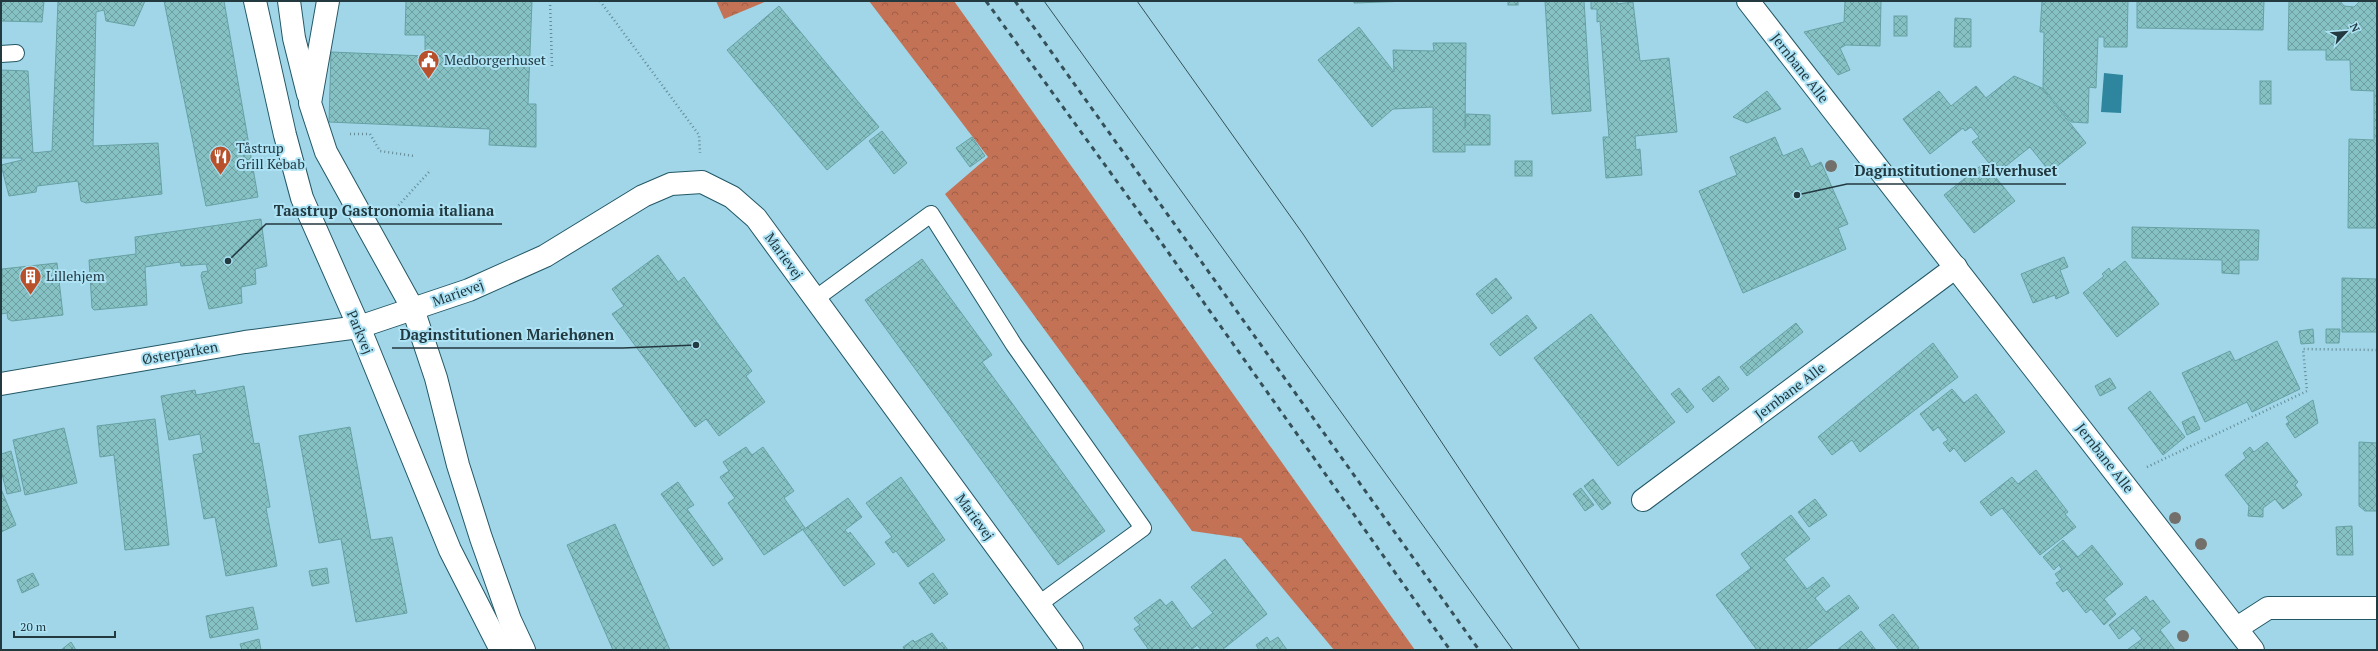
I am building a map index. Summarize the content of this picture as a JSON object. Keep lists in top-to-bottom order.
{
  "streets": {
    "street": [
      "Jernbane Alle",
      "Marievej",
      "Parkvej",
      "Østerparken"
    ]
  },
  "crossings": [
    ["Marievej", "Parkvej"],
    ["Marievej", "Østerparken"],
    ["Parkvej", "Østerparken"]
  ],
  "places": {
    "public building": ["Medborgerhuset"],
    "restaurant": ["Tåstrup Grill Kebab"],
    "other": ["Daginstitutionen Elverhuset", "Taastrup Gastronomia italiana", "Daginstitutionen Mariehønen"],
    "building": ["Lillehjem"]
  },
  "scale_bar": "20 m",
  "north": "top right"
}
